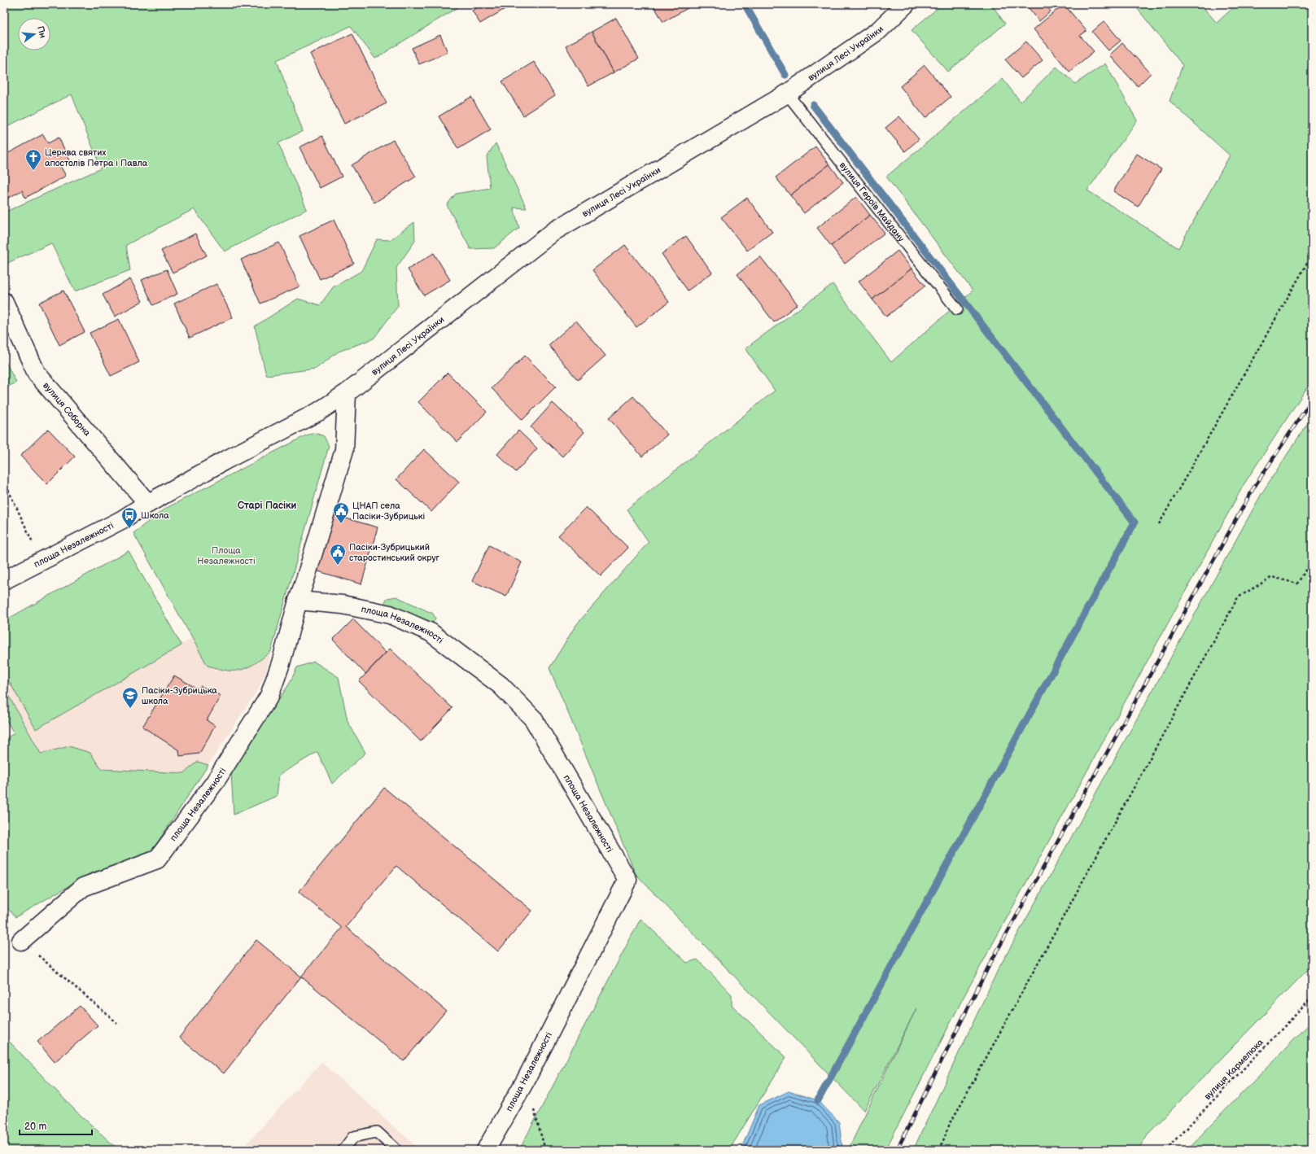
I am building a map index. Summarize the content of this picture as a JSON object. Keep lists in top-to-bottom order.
{
  "streets": {
    "street": ["вулиця Лесі Українки", "вулиця Соборна", "площа Незалежності"],
    "lane": ["вулиця Героїв Майдану"],
    "path": ["вулиця Кармелюка"]
  },
  "crossings": [
    ["вулиця Лесі Українки", "вулиця Героїв Майдану"],
    ["вулиця Лесі Українки", "площа Незалежності"],
    ["вулиця Соборна", "площа Незалежності"]
  ],
  "districts": ["Старі Пасіки"],
  "parks": ["Площа Незалежності"],
  "places": {
    "church": ["Церква святих апостолів Петра і Павла"],
    "public building": ["ЦНАП села Пасіки-Зубрицькі", "Пасіки-Зубрицький старостинський округ"],
    "bus stop": ["Школа"],
    "school or university": ["Пасіки-Зубрицька школа"]
  },
  "scale_bar": "20 m",
  "north": "right"
}
